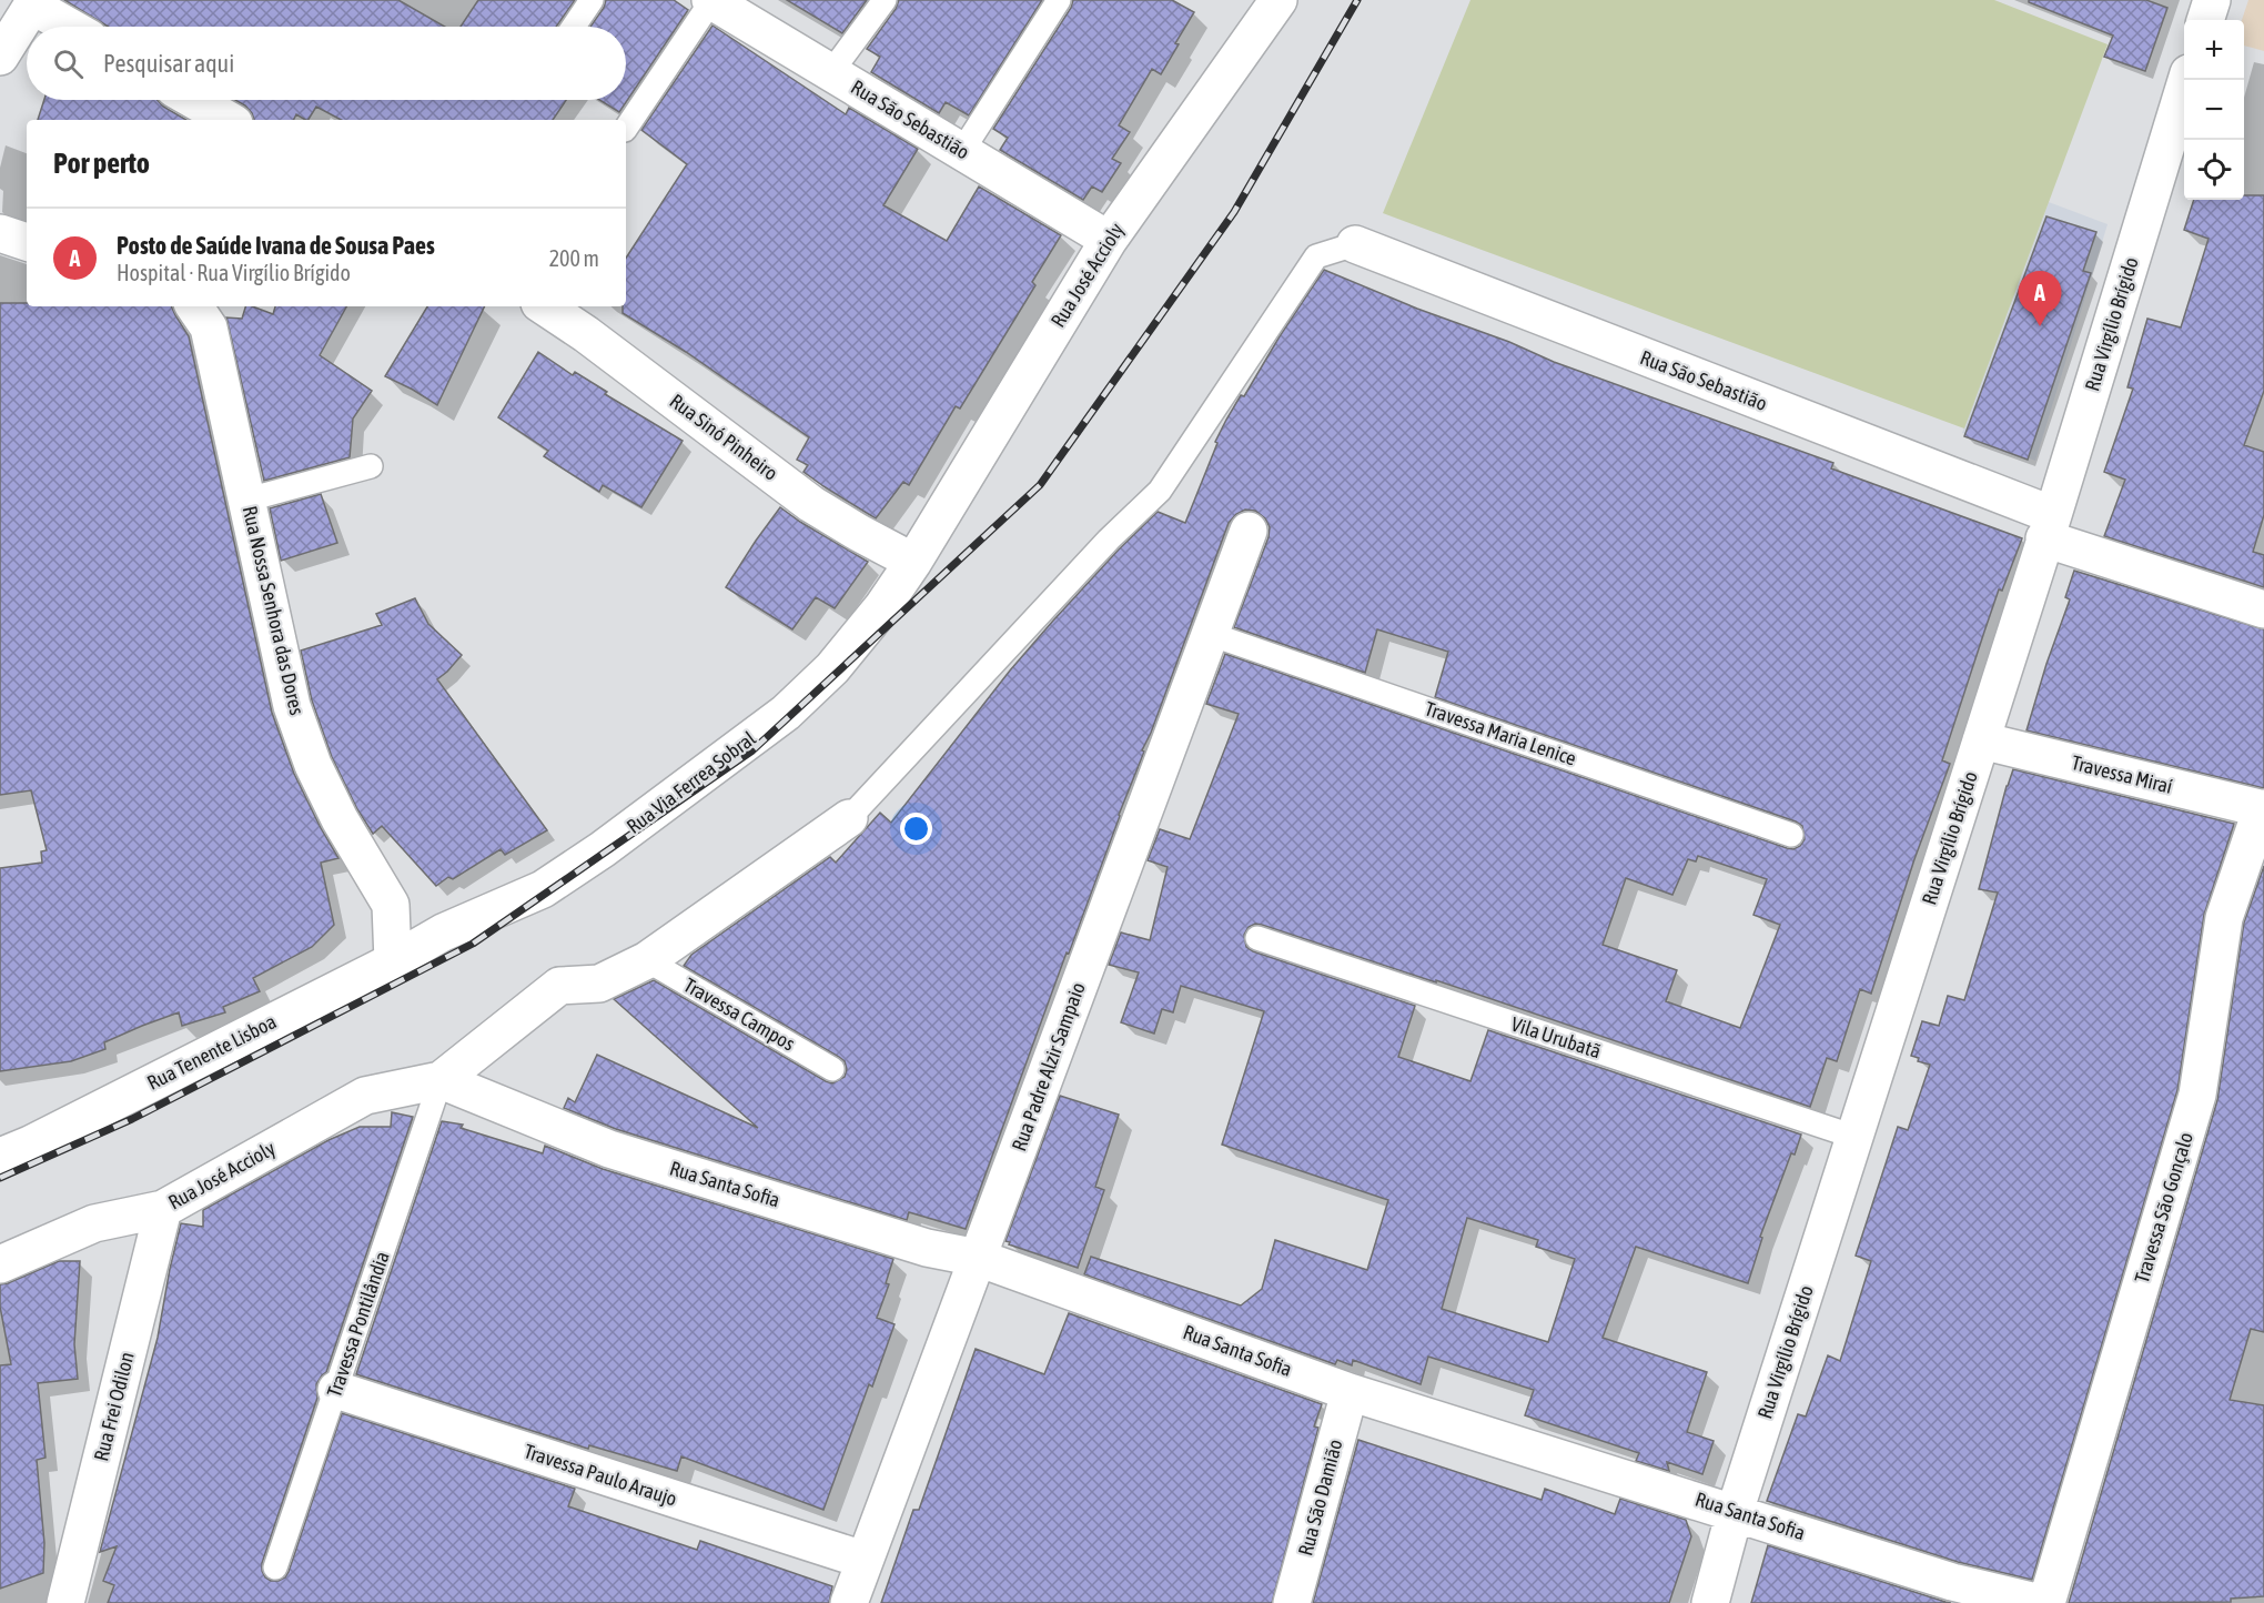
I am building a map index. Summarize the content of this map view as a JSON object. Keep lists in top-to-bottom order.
{
  "streets": {
    "street": [
      "Rua São Sebastião",
      "Rua José Accioly",
      "Rua Virgílio Brígido",
      "Rua Sinó Pinheiro",
      "Rua Nossa Senhora das Dores",
      "Travessa Miraí",
      "Rua Via Ferrea Sobral",
      "Rua Tenente Lisboa",
      "Rua Padre Alzir Sampaio",
      "Rua Santa Sofia",
      "Travessa São Gonçalo",
      "Rua Frei Odilon",
      "Travessa Paulo Araujo",
      "Rua São Damião"
    ],
    "lane": [
      "Travessa Maria Lenice",
      "Travessa Campos",
      "Vila Urubatã",
      "Travessa Pontilândia"
    ]
  },
  "crossings": [
    ["Rua São Sebastião", "Rua José Accioly"],
    ["Rua São Sebastião", "Rua Virgílio Brígido"],
    ["Rua José Accioly", "Rua Sinó Pinheiro"],
    ["Rua José Accioly", "Rua Via Ferrea Sobral"],
    ["Rua José Accioly", "Rua Santa Sofia"],
    ["Rua José Accioly", "Travessa Pontilândia"],
    ["Rua José Accioly", "Rua Frei Odilon"],
    ["Rua Virgílio Brígido", "Travessa Miraí"],
    ["Rua Virgílio Brígido", "Vila Urubatã"],
    ["Rua Virgílio Brígido", "Rua Santa Sofia"],
    ["Rua Sinó Pinheiro", "Rua Via Ferrea Sobral"],
    ["Rua Nossa Senhora das Dores", "Rua Via Ferrea Sobral"],
    ["Rua Nossa Senhora das Dores", "Rua Tenente Lisboa"],
    ["Travessa Maria Lenice", "Rua Padre Alzir Sampaio"],
    ["Travessa Miraí", "Travessa São Gonçalo"],
    ["Rua Via Ferrea Sobral", "Rua Tenente Lisboa"],
    ["Rua Padre Alzir Sampaio", "Rua Santa Sofia"],
    ["Rua Padre Alzir Sampaio", "Travessa Paulo Araujo"],
    ["Rua Santa Sofia", "Travessa São Gonçalo"],
    ["Rua Santa Sofia", "Travessa Pontilândia"],
    ["Rua Santa Sofia", "Rua São Damião"],
    ["Travessa Pontilândia", "Travessa Paulo Araujo"]
  ],
  "page": {
    "map_buttons": ["+", "−"],
    "search": "Pesquisar aqui",
    "heading": "Por perto",
    "list": [
      {
        "mark": "A",
        "name": "Posto de Saúde Ivana de Sousa Paes",
        "note": "Hospital · Rua Virgílio Brígido",
        "value": "200 m"
      }
    ],
    "pins": "A"
  }
}
